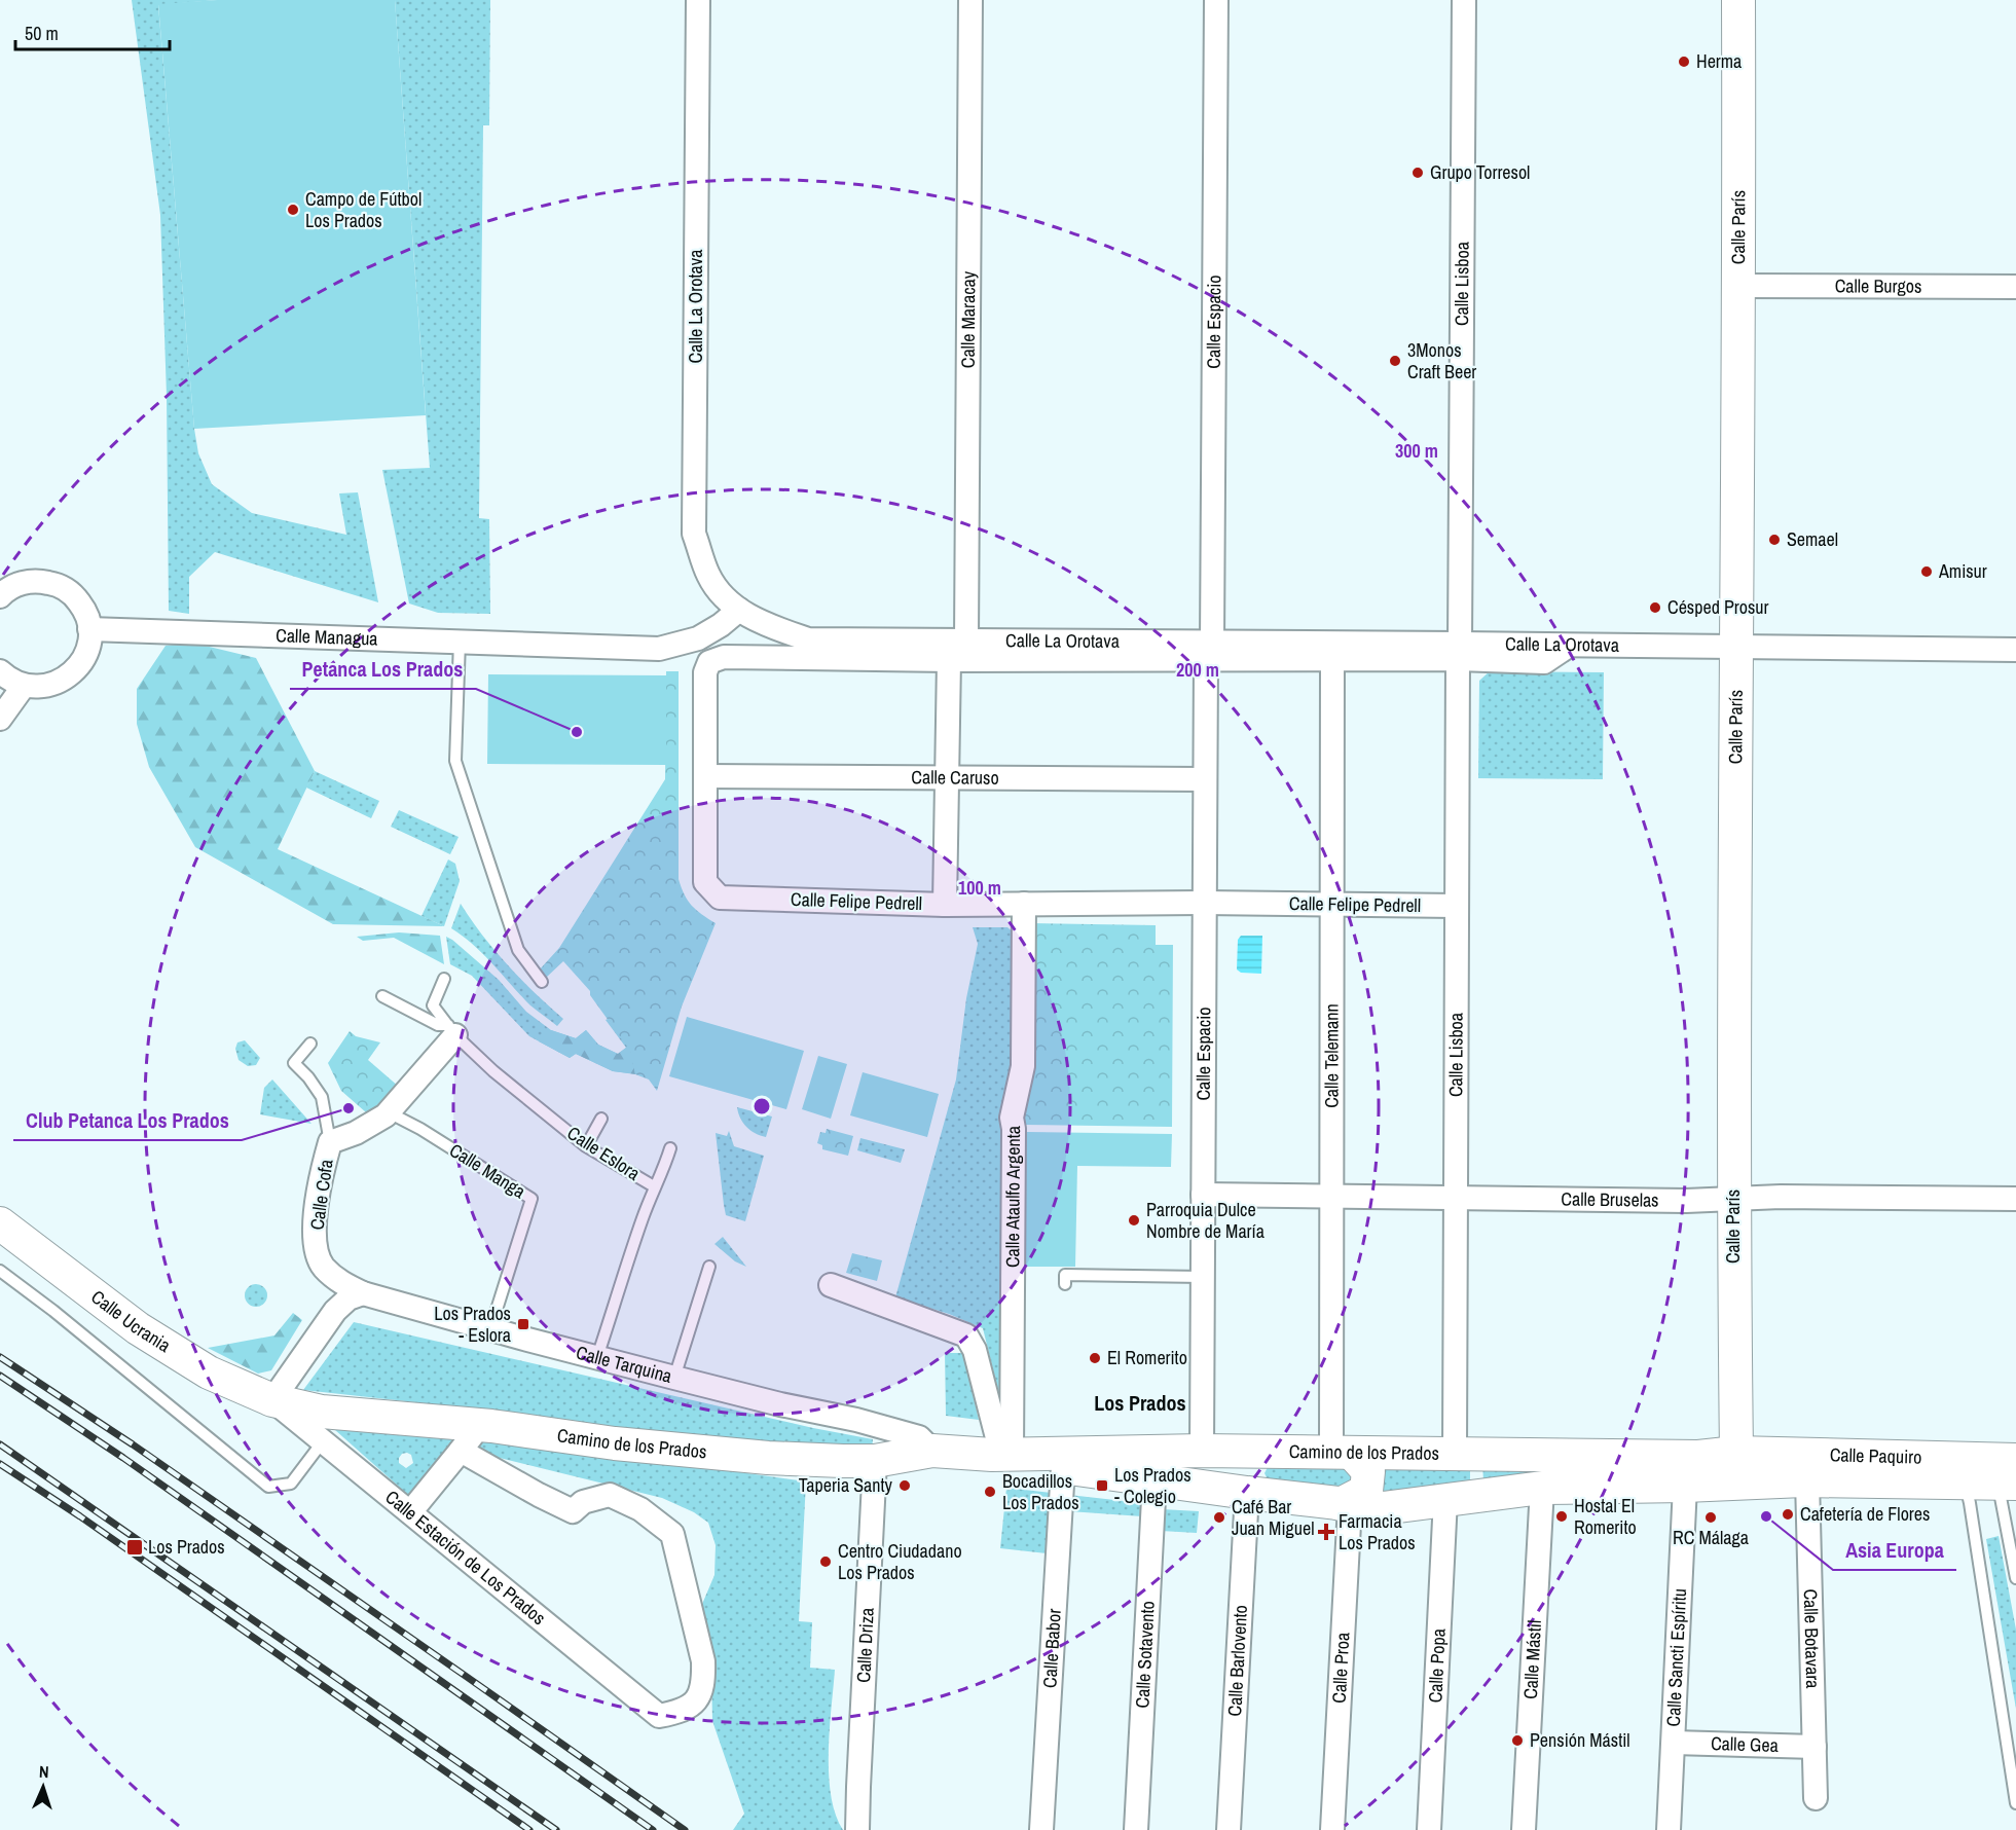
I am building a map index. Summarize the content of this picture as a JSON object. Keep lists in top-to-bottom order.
{
  "streets": {
    "main road": [
      "Calle París",
      "Calle Ucrania",
      "Camino de los Prados",
      "Calle Paquiro"
    ],
    "street": [
      "Calle Lisboa",
      "Calle Burgos",
      "Calle La Orotava",
      "Calle Maracay",
      "Calle Espacio",
      "Calle Managua",
      "Calle Caruso",
      "Calle Felipe Pedrell",
      "Calle Telemann",
      "Calle Cofa",
      "Calle Ataulfo Argenta",
      "Calle Bruselas",
      "Calle Tarquina",
      "Calle Estación de Los Prados",
      "Calle Botavara",
      "Calle Driza",
      "Calle Babor",
      "Calle Sotavento",
      "Calle Sancti Espíritu",
      "Calle Mástil",
      "Calle Barlovento",
      "Calle Popa",
      "Calle Proa",
      "Calle Gea"
    ],
    "lane": ["Calle Eslora", "Calle Manga"]
  },
  "crossings": [
    ["Calle París", "Calle Burgos"],
    ["Calle París", "Calle La Orotava"],
    ["Calle París", "Calle Bruselas"],
    ["Calle París", "Camino de los Prados"],
    ["Calle París", "Calle Paquiro"],
    ["Calle Lisboa", "Calle La Orotava"],
    ["Calle Lisboa", "Calle Felipe Pedrell"],
    ["Calle Lisboa", "Calle Bruselas"],
    ["Calle Lisboa", "Camino de los Prados"],
    ["Calle La Orotava", "Calle Maracay"],
    ["Calle La Orotava", "Calle Espacio"],
    ["Calle La Orotava", "Calle Managua"],
    ["Calle Espacio", "Calle Caruso"],
    ["Calle Espacio", "Calle Felipe Pedrell"],
    ["Calle Espacio", "Calle Bruselas"],
    ["Calle Espacio", "Camino de los Prados"],
    ["Calle Caruso", "Calle Felipe Pedrell"],
    ["Calle Felipe Pedrell", "Calle Telemann"],
    ["Calle Felipe Pedrell", "Calle Ataulfo Argenta"],
    ["Calle Telemann", "Calle Bruselas"],
    ["Calle Telemann", "Camino de los Prados"],
    ["Calle Eslora", "Calle Cofa"],
    ["Calle Eslora", "Calle Tarquina"],
    ["Calle Manga", "Calle Cofa"],
    ["Calle Manga", "Calle Tarquina"],
    ["Calle Cofa", "Calle Tarquina"],
    ["Calle Ataulfo Argenta", "Camino de los Prados"],
    ["Calle Ucrania", "Camino de los Prados"],
    ["Calle Ucrania", "Calle Estación de Los Prados"],
    ["Calle Tarquina", "Camino de los Prados"],
    ["Camino de los Prados", "Calle Paquiro"],
    ["Camino de los Prados", "Calle Estación de Los Prados"],
    ["Camino de los Prados", "Calle Driza"],
    ["Camino de los Prados", "Calle Babor"],
    ["Camino de los Prados", "Calle Sotavento"],
    ["Camino de los Prados", "Calle Sancti Espíritu"],
    ["Camino de los Prados", "Calle Mástil"],
    ["Camino de los Prados", "Calle Barlovento"],
    ["Camino de los Prados", "Calle Popa"],
    ["Camino de los Prados", "Calle Proa"],
    ["Calle Paquiro", "Calle Botavara"],
    ["Calle Botavara", "Calle Gea"],
    ["Calle Sancti Espíritu", "Calle Gea"]
  ],
  "districts": ["Los Prados"],
  "places": {
    "other": [
      "Herma",
      "Grupo Torresol",
      "Campo de Fútbol Los Prados",
      "3Monos Craft Beer",
      "Semael",
      "Amisur",
      "Césped Prosur",
      "Petanca Los Prados",
      "Club Petanca Los Prados",
      "Parroquia Dulce Nombre de María",
      "El Romerito",
      "Taperia Santy",
      "Bocadillos Los Prados",
      "Cafetería de Flores",
      "Hostal El Romerito",
      "Asia Europa",
      "Café Bar Juan Miguel",
      "RC Málaga",
      "Centro Ciudadano Los Prados",
      "Pensión Mástil"
    ],
    "transit": ["Los Prados - Eslora", "Los Prados - Colegio", "Los Prados"],
    "health": ["Farmacia Los Prados"]
  },
  "scale_bar": "50 m",
  "north": "top",
  "rings": ["300 m", "200 m", "100 m"]
}
